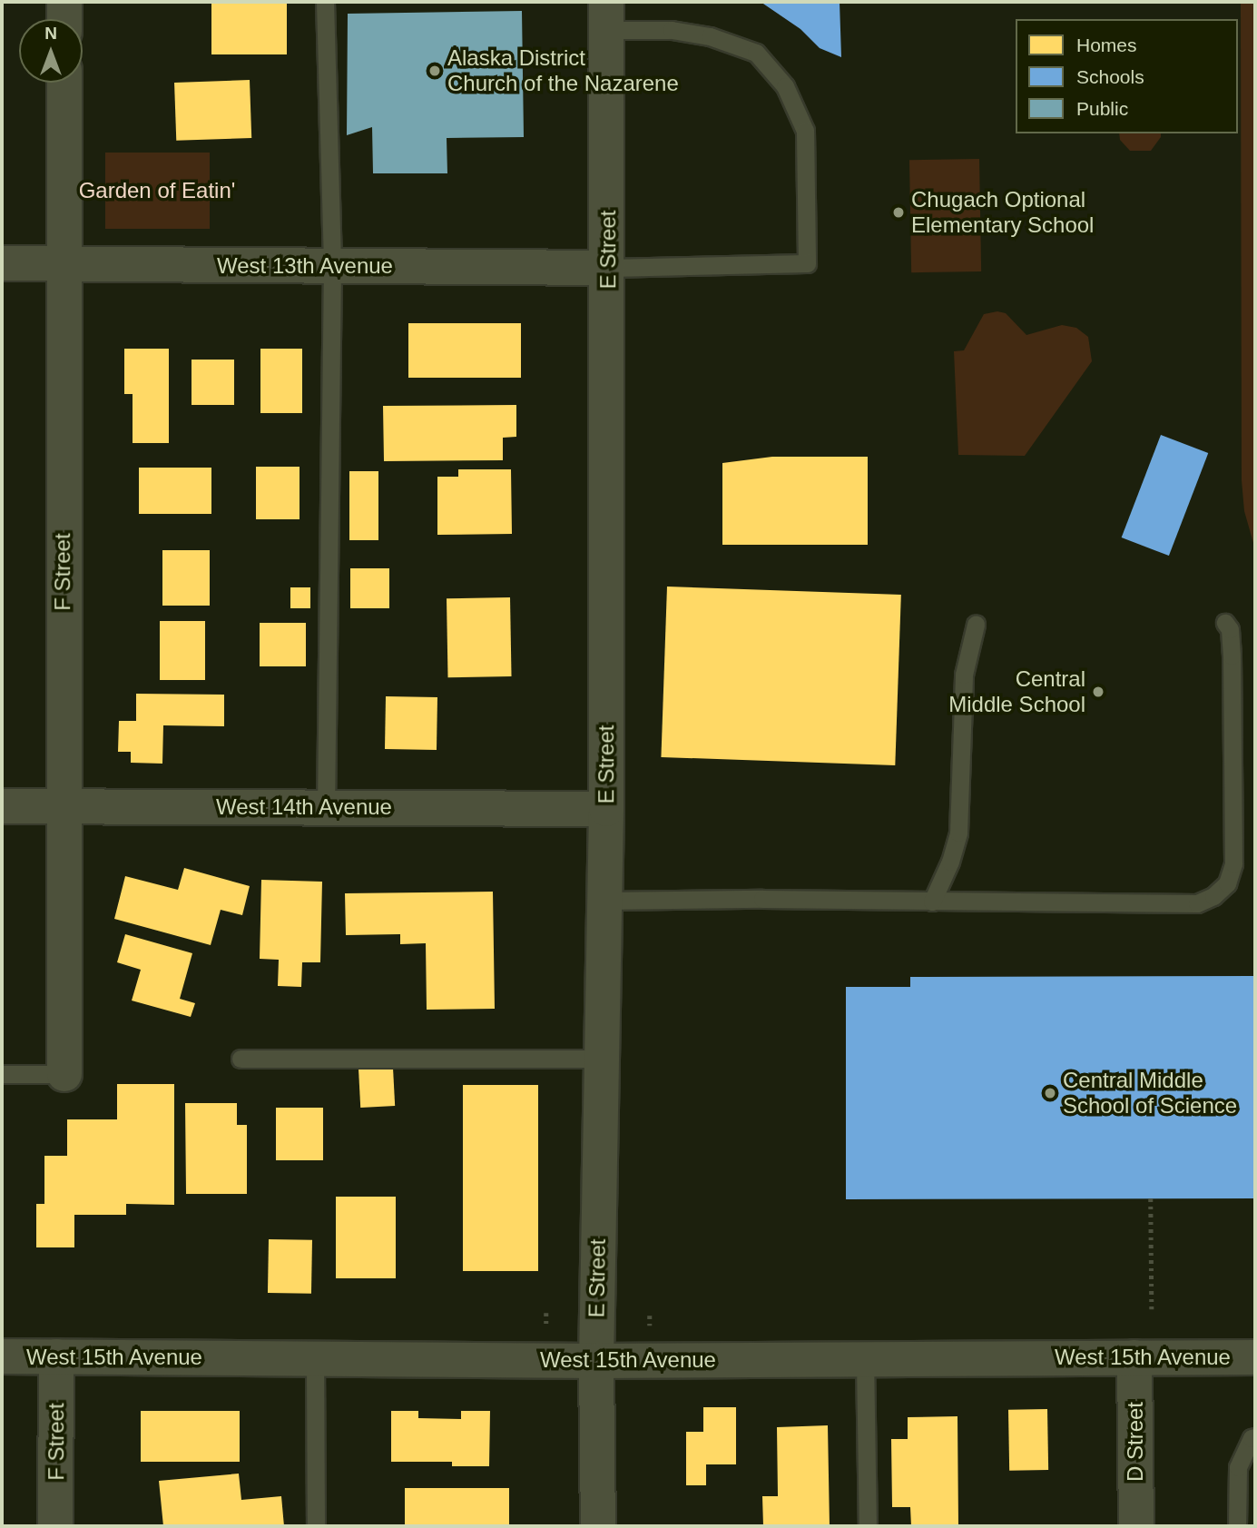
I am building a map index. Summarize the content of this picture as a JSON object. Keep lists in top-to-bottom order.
{
  "streets": {
    "street": [
      "E Street",
      "West 13th Avenue",
      "F Street",
      "West 14th Avenue",
      "West 15th Avenue",
      "D Street"
    ]
  },
  "crossings": [
    ["E Street", "West 13th Avenue"],
    ["E Street", "West 14th Avenue"],
    ["E Street", "West 15th Avenue"],
    ["West 13th Avenue", "F Street"],
    ["F Street", "West 14th Avenue"],
    ["F Street", "West 15th Avenue"],
    ["West 15th Avenue", "D Street"]
  ],
  "parks": ["Garden of Eatin'"],
  "places": [
    "Alaska District Church of the Nazarene",
    "Chugach Optional Elementary School",
    "Central Middle School",
    "Central Middle School of Science"
  ],
  "legend": ["Homes", "Schools", "Public"],
  "north": "top"
}
